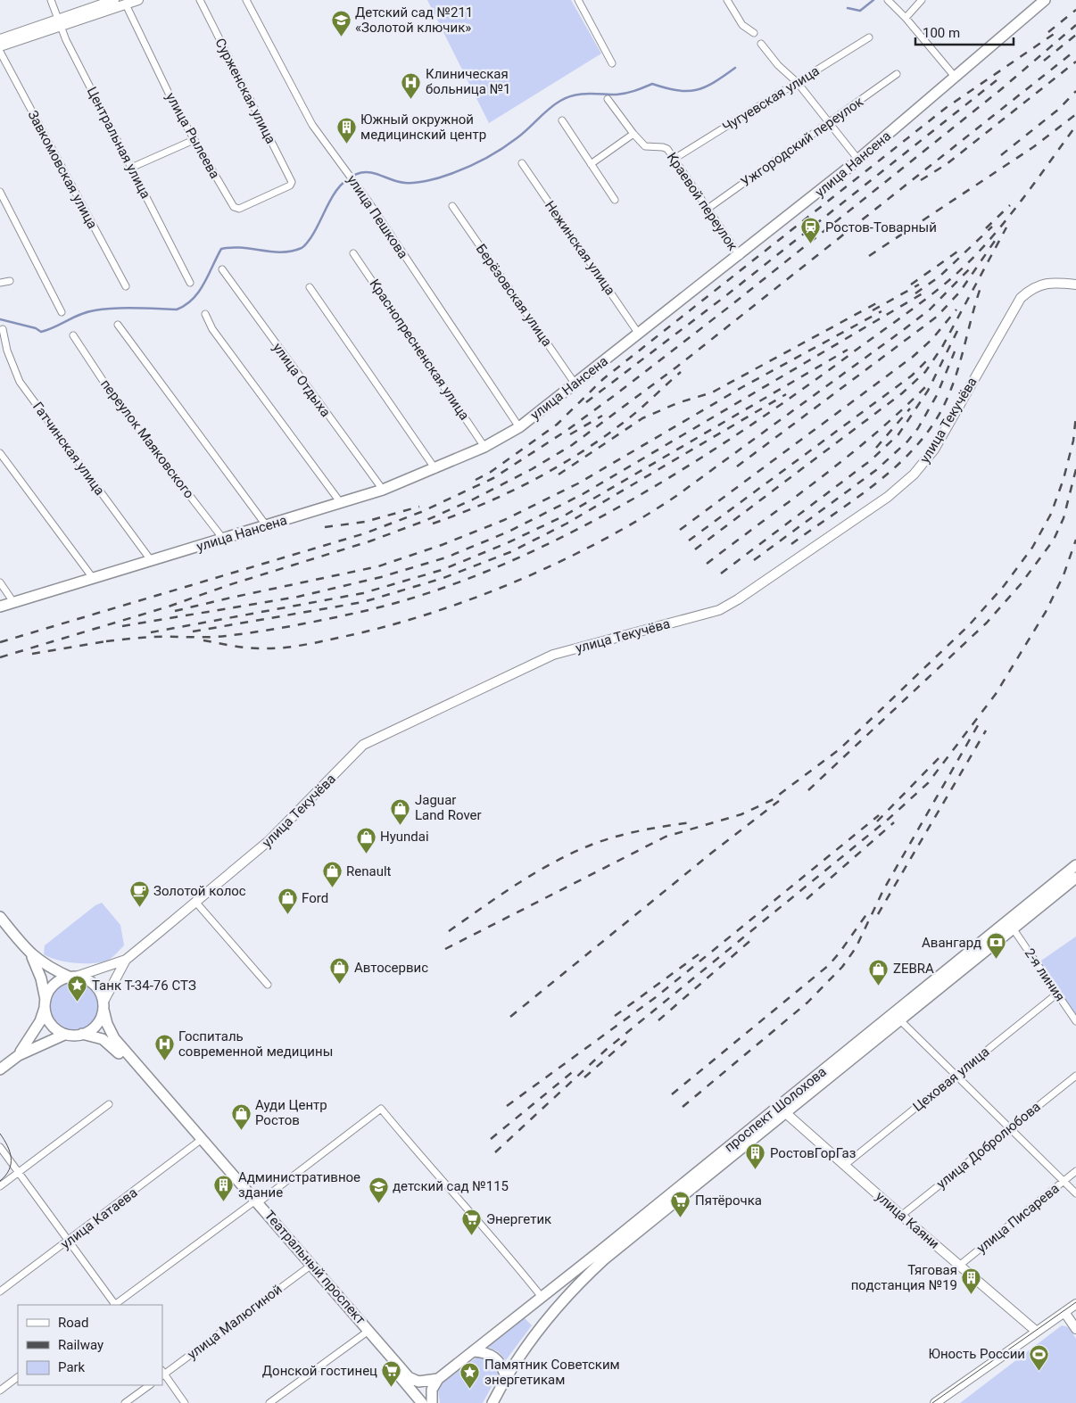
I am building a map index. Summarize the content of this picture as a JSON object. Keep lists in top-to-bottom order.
{
  "streets": {
    "main road": [
      "улица Нансена",
      "улица Текучёва",
      "проспект Шолохова",
      "улица Каяни",
      "Театральный проспект"
    ],
    "street": [
      "Сурженская улица",
      "Чугуевская улица",
      "улица Рылеева",
      "Ужгородский переулок",
      "Центральная улица",
      "Завкомовская улица",
      "Краевой переулок",
      "улица Пешкова",
      "Нежинская улица",
      "Берёзовская улица",
      "Краснопресненская улица",
      "улица Отдыха",
      "переулок Маяковского",
      "Гатчинская улица",
      "2-я линия",
      "Цеховая улица",
      "улица Добролюбова",
      "улица Катаева",
      "улица Писарева",
      "улица Малюгиной"
    ]
  },
  "crossings": [
    ["Сурженская улица", "улица Рылеева"],
    ["Чугуевская улица", "Краевой переулок"],
    ["Ужгородский переулок", "Краевой переулок"],
    ["улица Нансена", "Краевой переулок"],
    ["улица Нансена", "улица Пешкова"],
    ["улица Нансена", "Нежинская улица"],
    ["улица Нансена", "Берёзовская улица"],
    ["улица Нансена", "Краснопресненская улица"],
    ["улица Нансена", "улица Отдыха"],
    ["улица Нансена", "переулок Маяковского"],
    ["улица Нансена", "Гатчинская улица"],
    ["улица Текучёва", "Театральный проспект"],
    ["2-я линия", "Цеховая улица"],
    ["2-я линия", "проспект Шолохова"],
    ["Цеховая улица", "улица Каяни"],
    ["проспект Шолохова", "улица Каяни"],
    ["проспект Шолохова", "Театральный проспект"],
    ["улица Добролюбова", "улица Каяни"],
    ["улица Катаева", "Театральный проспект"],
    ["улица Писарева", "улица Каяни"],
    ["Театральный проспект", "улица Малюгиной"]
  ],
  "places": {
    "school or university": ["Детский сад №211 «Золотой ключик»", "детский сад №115"],
    "hospital": ["Клиническая больница №1", "Госпиталь современной медицины"],
    "building": [
      "Южный окружной медицинский центр",
      "РостовГорГаз",
      "Административное здание",
      "Тяговая подстанция №19"
    ],
    "station": ["Ростов-Товарный"],
    "shop": [
      "Jaguar Land Rover",
      "Hyundai",
      "Renault",
      "Ford",
      "Автосервис",
      "ZEBRA",
      "Ауди Центр Ростов"
    ],
    "cafe": ["Золотой колос"],
    "bank": ["Авангард"],
    "place": ["Танк Т-34-76 СТЗ", "Памятник Советским энергетикам"],
    "supermarket": ["Пятёрочка", "Энергетик", "Донской гостинец"],
    "sports": ["Юность России"]
  },
  "legend": ["Road", "Railway", "Park"],
  "scale_bar": "100 m"
}
